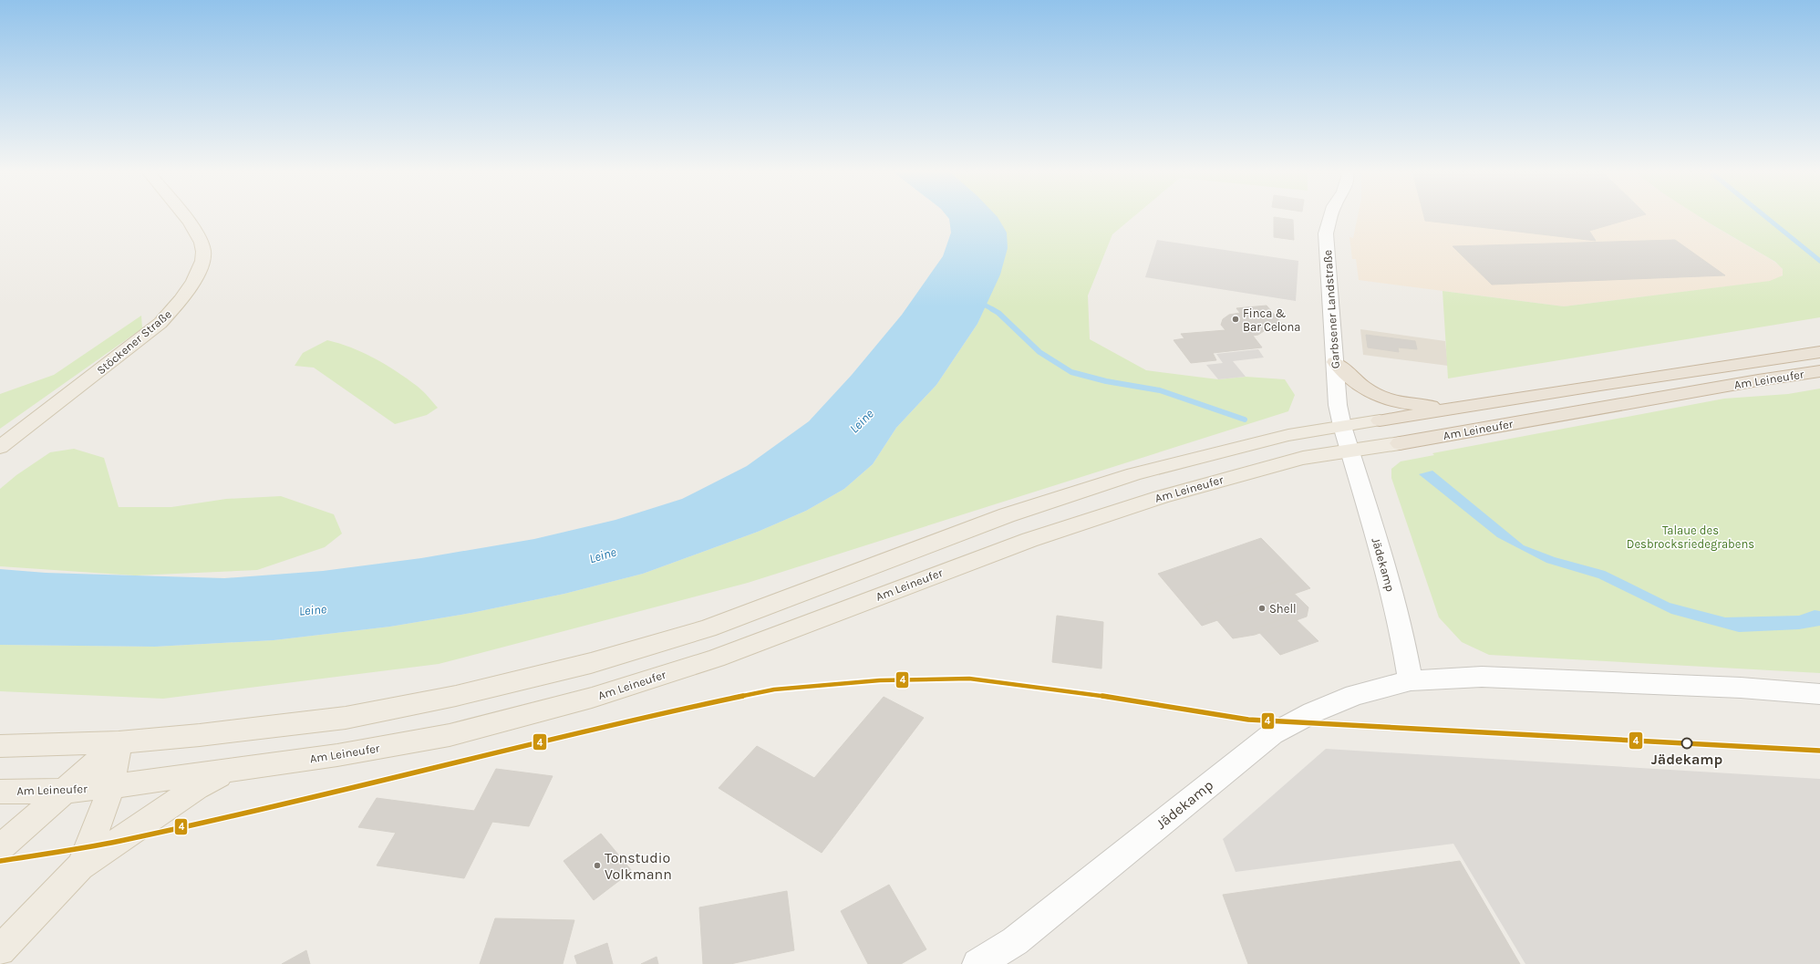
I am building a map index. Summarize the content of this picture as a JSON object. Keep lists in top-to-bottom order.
{
  "streets": {
    "highway": ["Am Leineufer"],
    "main road": ["Stöckener Straße"],
    "street": ["Garbsener Landstraße", "Jädekamp"]
  },
  "crossings": [
    ["Garbsener Landstraße", "Am Leineufer"],
    ["Garbsener Landstraße", "Jädekamp"],
    ["Am Leineufer", "Jädekamp"]
  ],
  "water": ["Leine"],
  "parks": ["Talaue des Desbrocksriedegrabens"],
  "places": [
    "Finca & Bar Celona",
    "Shell",
    "Jädekamp",
    "Tonstudio Volkmann"
  ],
  "lines": ["transit line 4"]
}
